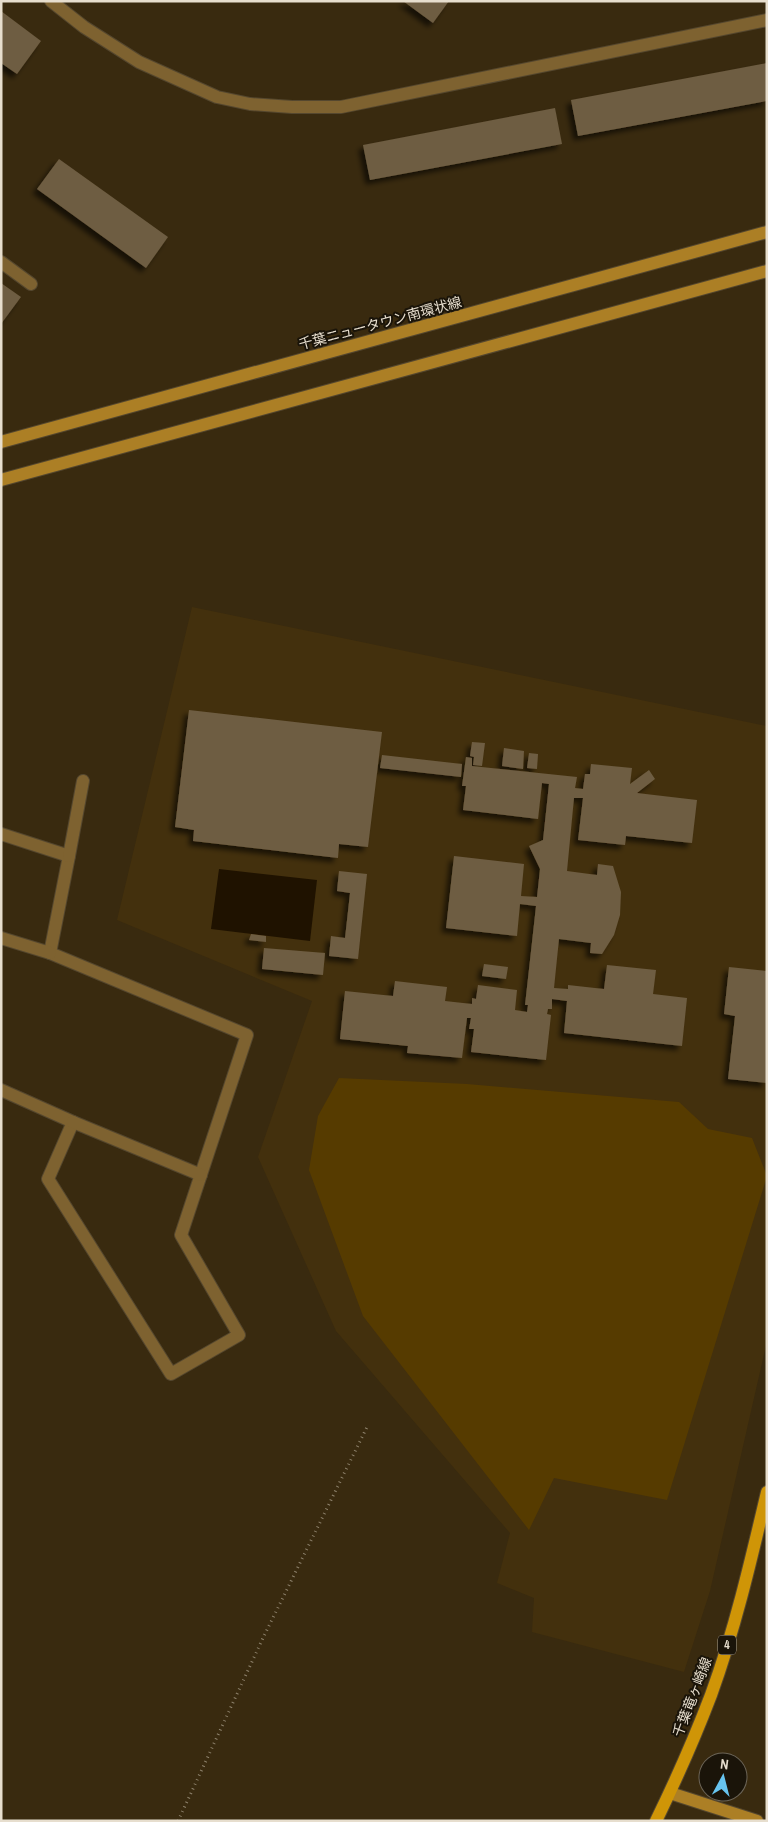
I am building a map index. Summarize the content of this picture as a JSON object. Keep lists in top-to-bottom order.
{
  "streets": {
    "main road": ["千葉ニュータウン南環状線", "4", "千葉竜ヶ崎線"]
  },
  "north": "top"
}
